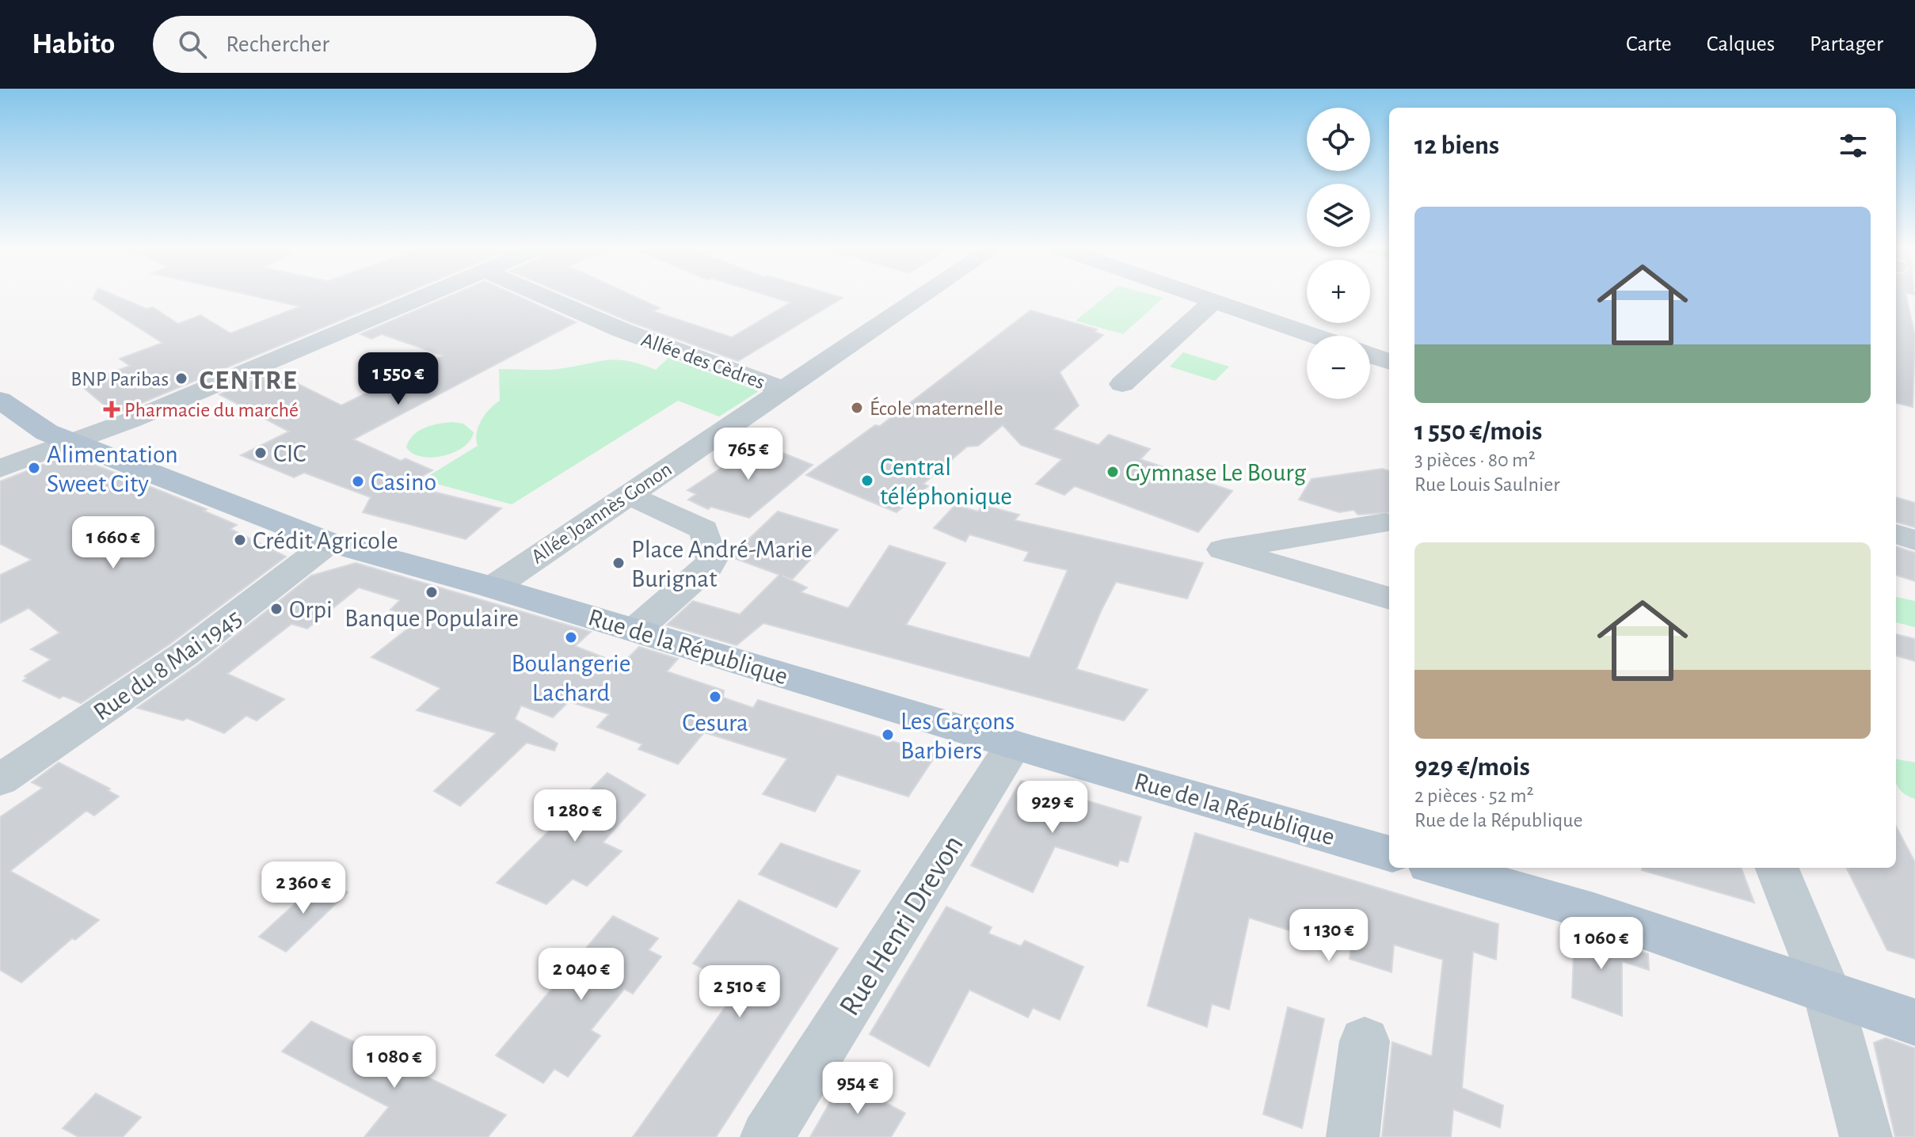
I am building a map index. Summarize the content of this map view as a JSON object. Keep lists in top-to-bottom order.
{
  "streets": {
    "main road": ["Rue de la République"],
    "street": [
      "Allée des Cèdres",
      "Allée Joannès Gonon",
      "Rue du 8 Mai 1945",
      "Rue Henri Drevon"
    ]
  },
  "crossings": [
    ["Allée des Cèdres", "Allée Joannès Gonon"],
    ["Allée Joannès Gonon", "Rue de la République"],
    ["Rue de la République", "Rue du 8 Mai 1945"],
    ["Rue de la République", "Rue Henri Drevon"]
  ],
  "districts": ["CENTRE"],
  "places": {
    "other": [
      "BNP Paribas",
      "École maternelle",
      "CIC",
      "Alimentation Sweet City",
      "Gymnase Le Bourg",
      "Central téléphonique",
      "Casino",
      "Crédit Agricole",
      "Place André-Marie Burignat",
      "Banque Populaire",
      "Orpi",
      "Boulangerie Lachard",
      "Cesura",
      "Les Garçons Barbiers"
    ],
    "health": ["Pharmacie du marché"]
  },
  "page": {
    "header": "Habito",
    "search": "Rechercher",
    "nav": ["Carte", "Calques", "Partager"],
    "map_buttons": ["+", "−"],
    "heading": "12 biens",
    "list": [
      {
        "name": "1 550 €/mois",
        "note": "3 pièces · 80 m² · Rue Louis Saulnier"
      },
      {
        "name": "929 €/mois",
        "note": "2 pièces · 52 m² · Rue de la République"
      }
    ],
    "price": [
      "1 550 €",
      "765 €",
      "1 660 €",
      "929 €",
      "1 280 €",
      "2 360 €",
      "1 130 €",
      "1 060 €",
      "2 040 €",
      "2 510 €",
      "1 080 €",
      "954 €"
    ]
  }
}
